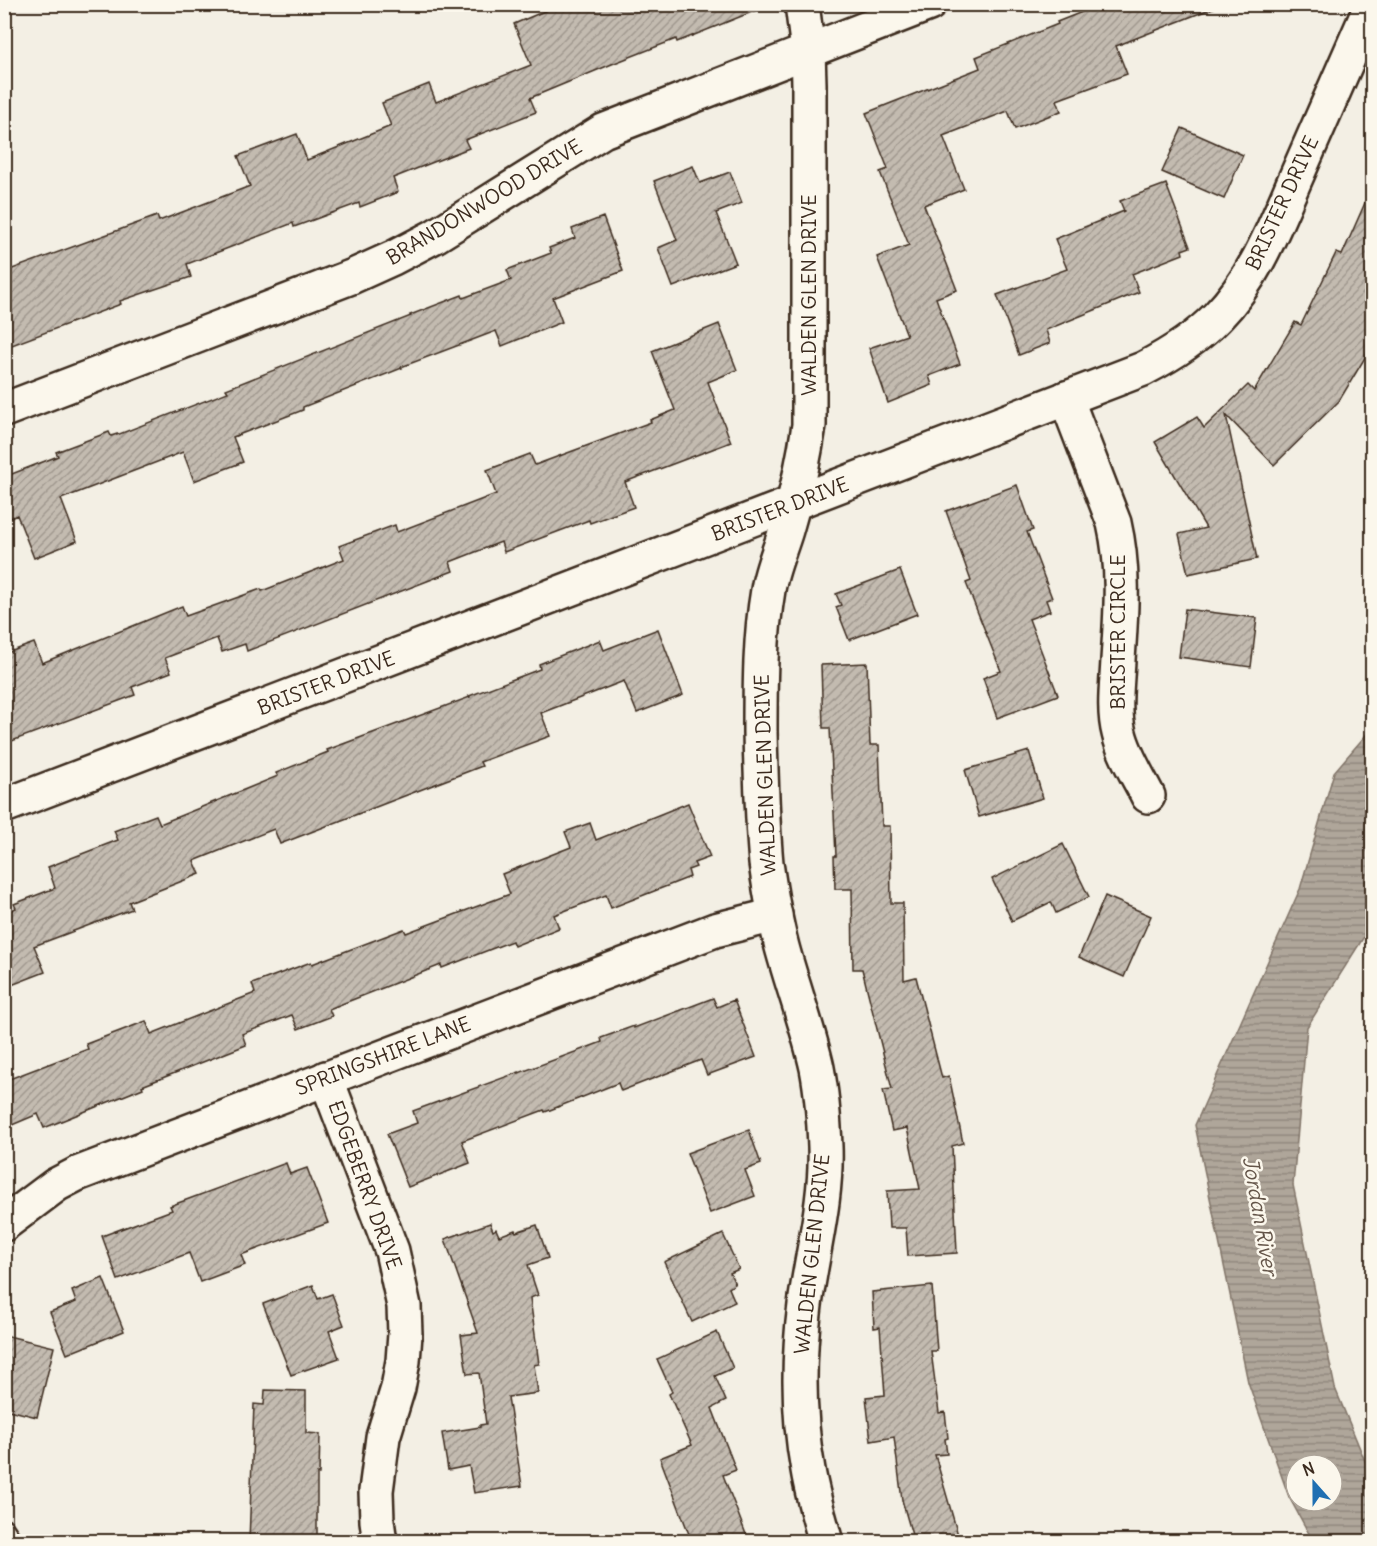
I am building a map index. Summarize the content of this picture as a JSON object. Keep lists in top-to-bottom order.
{
  "streets": {
    "street": [
      "BRANDONWOOD DRIVE",
      "BRISTER DRIVE",
      "WALDEN GLEN DRIVE",
      "BRISTER CIRCLE",
      "SPRINGSHIRE LANE",
      "EDGEBERRY DRIVE"
    ]
  },
  "crossings": [
    ["BRANDONWOOD DRIVE", "WALDEN GLEN DRIVE"],
    ["BRISTER DRIVE", "WALDEN GLEN DRIVE"],
    ["BRISTER DRIVE", "BRISTER CIRCLE"],
    ["WALDEN GLEN DRIVE", "SPRINGSHIRE LANE"],
    ["SPRINGSHIRE LANE", "EDGEBERRY DRIVE"]
  ],
  "water": ["Jordan River"],
  "north": "top"
}
